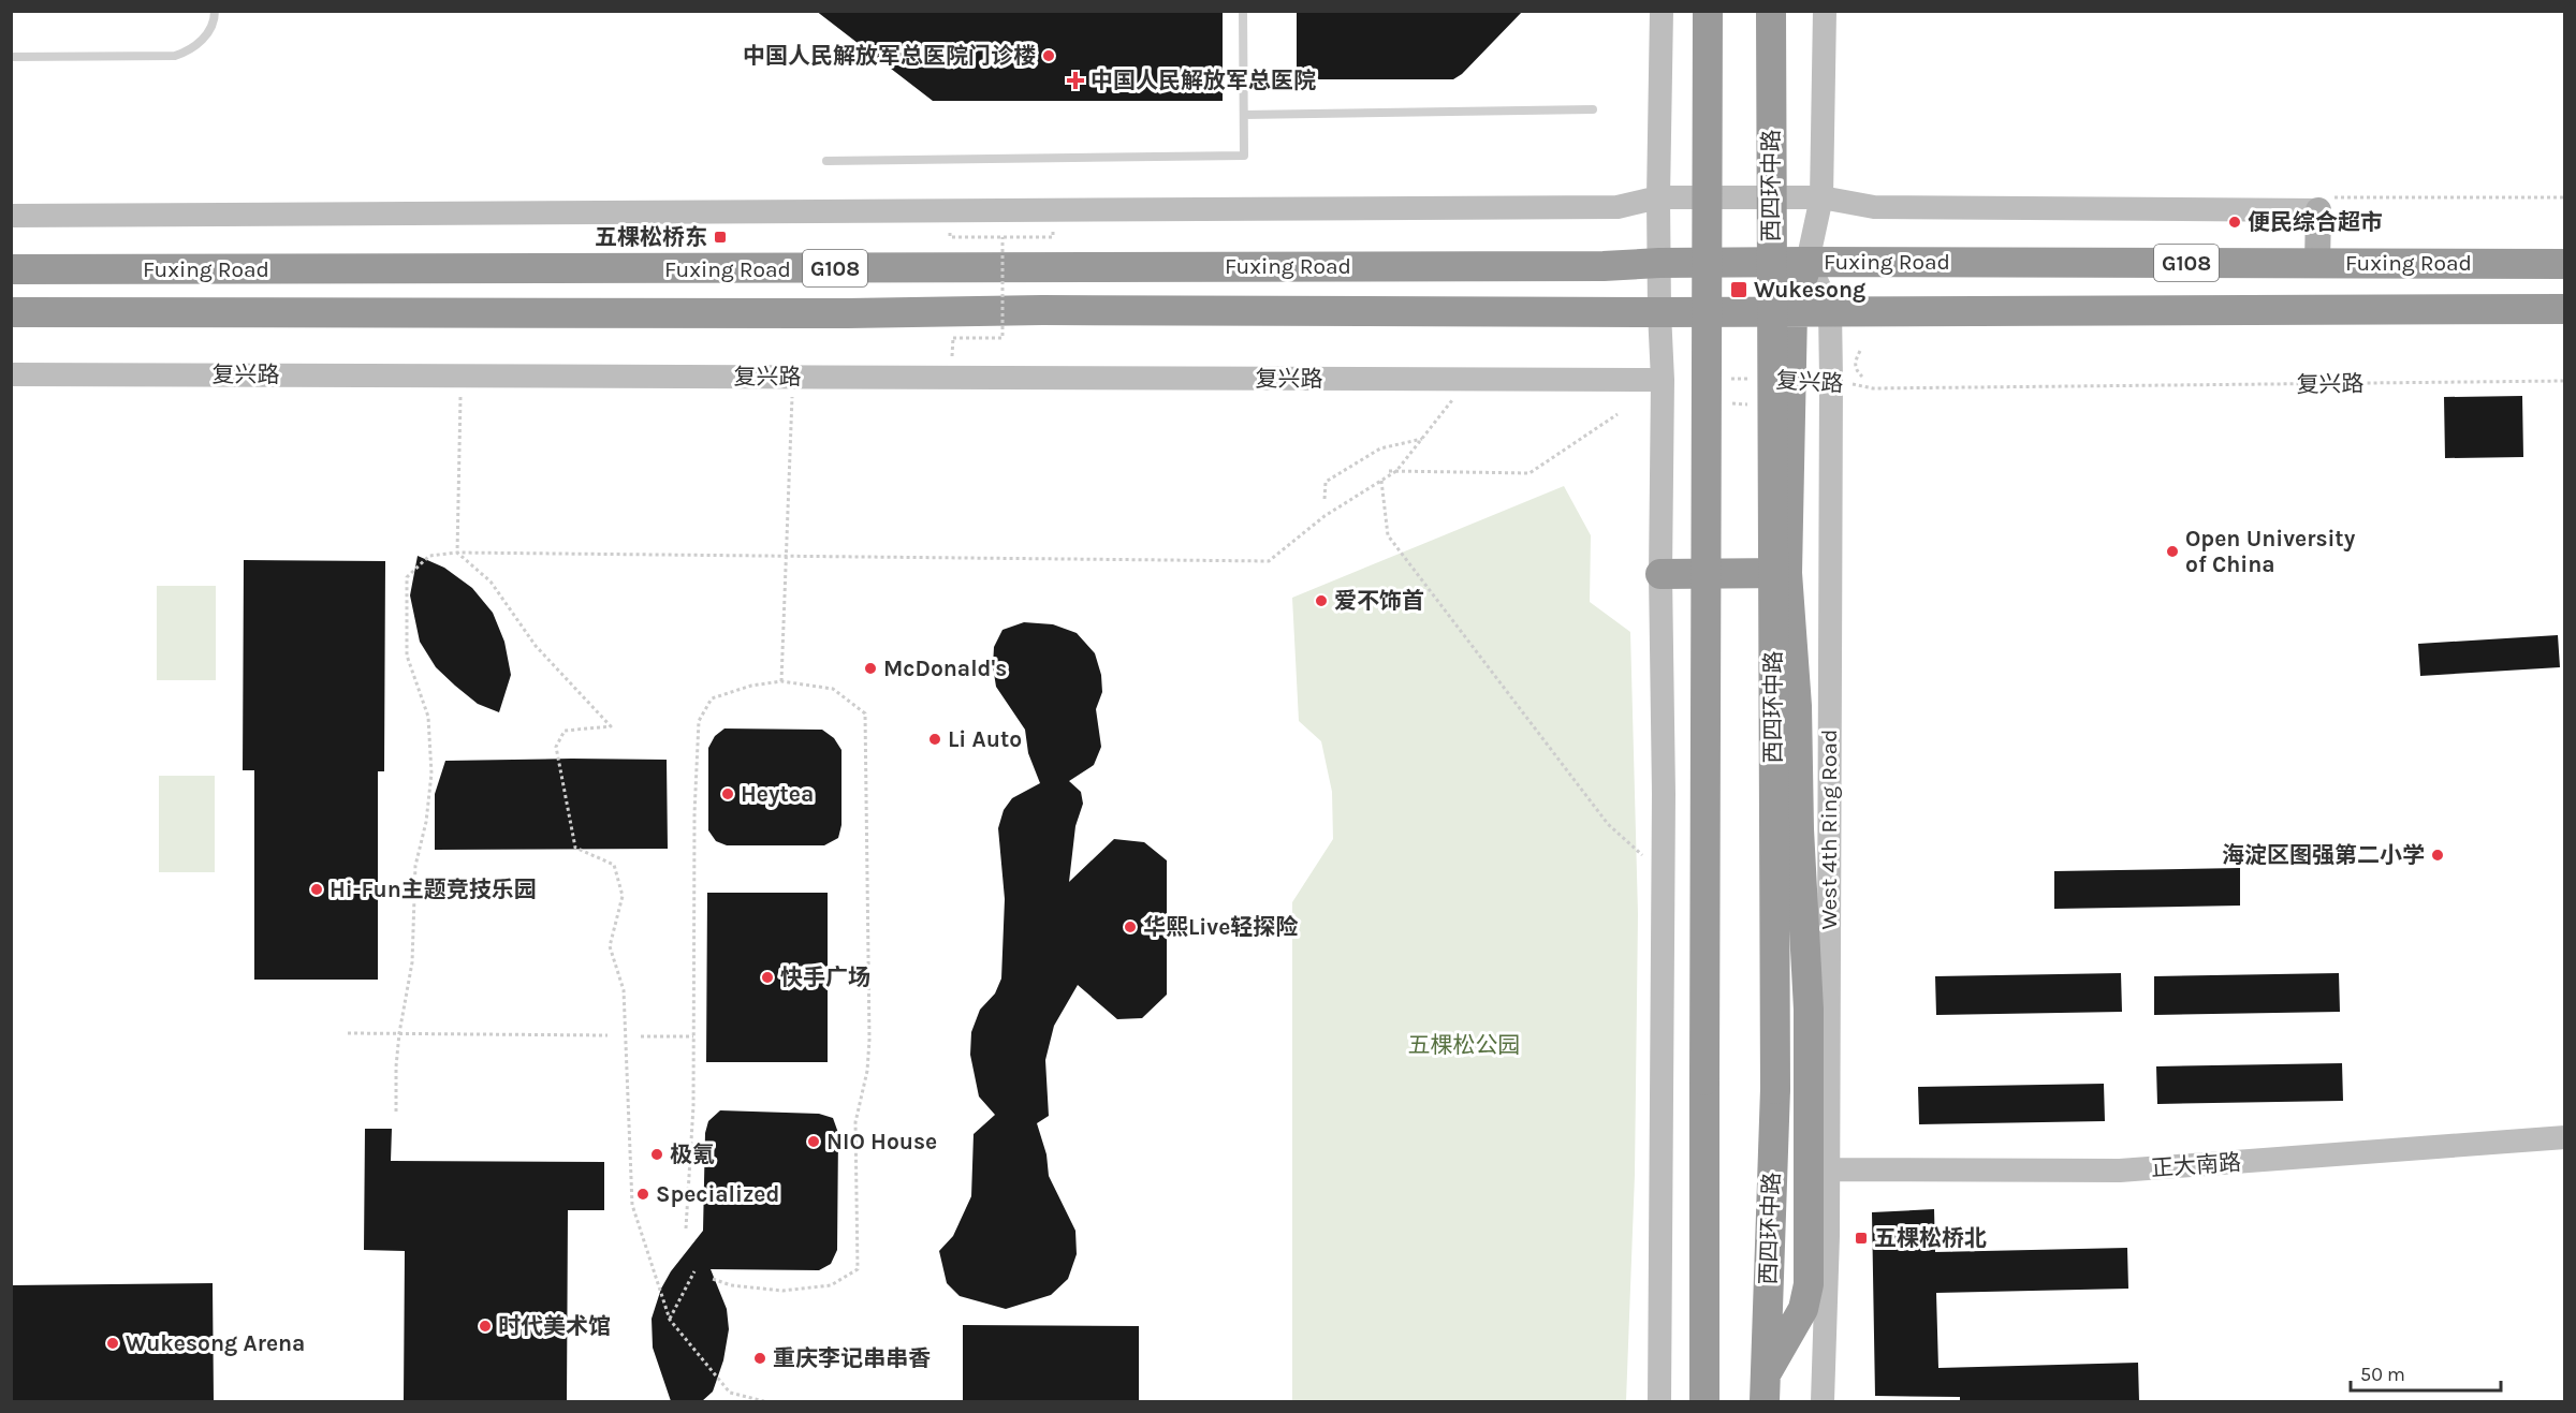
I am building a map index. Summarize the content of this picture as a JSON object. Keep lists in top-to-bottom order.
{
  "streets": {
    "highway": ["西四环中路", "Fuxing Road", "G108"],
    "street": ["复兴路", "West 4th Ring Road", "正大南路"]
  },
  "crossings": [
    ["Fuxing Road", "West 4th Ring Road"],
    ["复兴路", "West 4th Ring Road"],
    ["West 4th Ring Road", "正大南路"]
  ],
  "parks": ["五棵松公园"],
  "places": {
    "other": [
      "中国人民解放军总医院门诊楼",
      "便民综合超市",
      "Open University of China",
      "爱不饰首",
      "McDonald's",
      "Li Auto",
      "Heytea",
      "海淀区图强第二小学",
      "Hi-Fun主题竞技乐园",
      "华熙Live轻探险",
      "快手广场",
      "NIO House",
      "极氪",
      "Specialized",
      "时代美术馆",
      "Wukesong Arena",
      "重庆李记串串香"
    ],
    "health": ["中国人民解放军总医院"],
    "transit": ["五棵松桥东", "Wukesong", "五棵松桥北"]
  },
  "scale_bar": "50 m"
}
